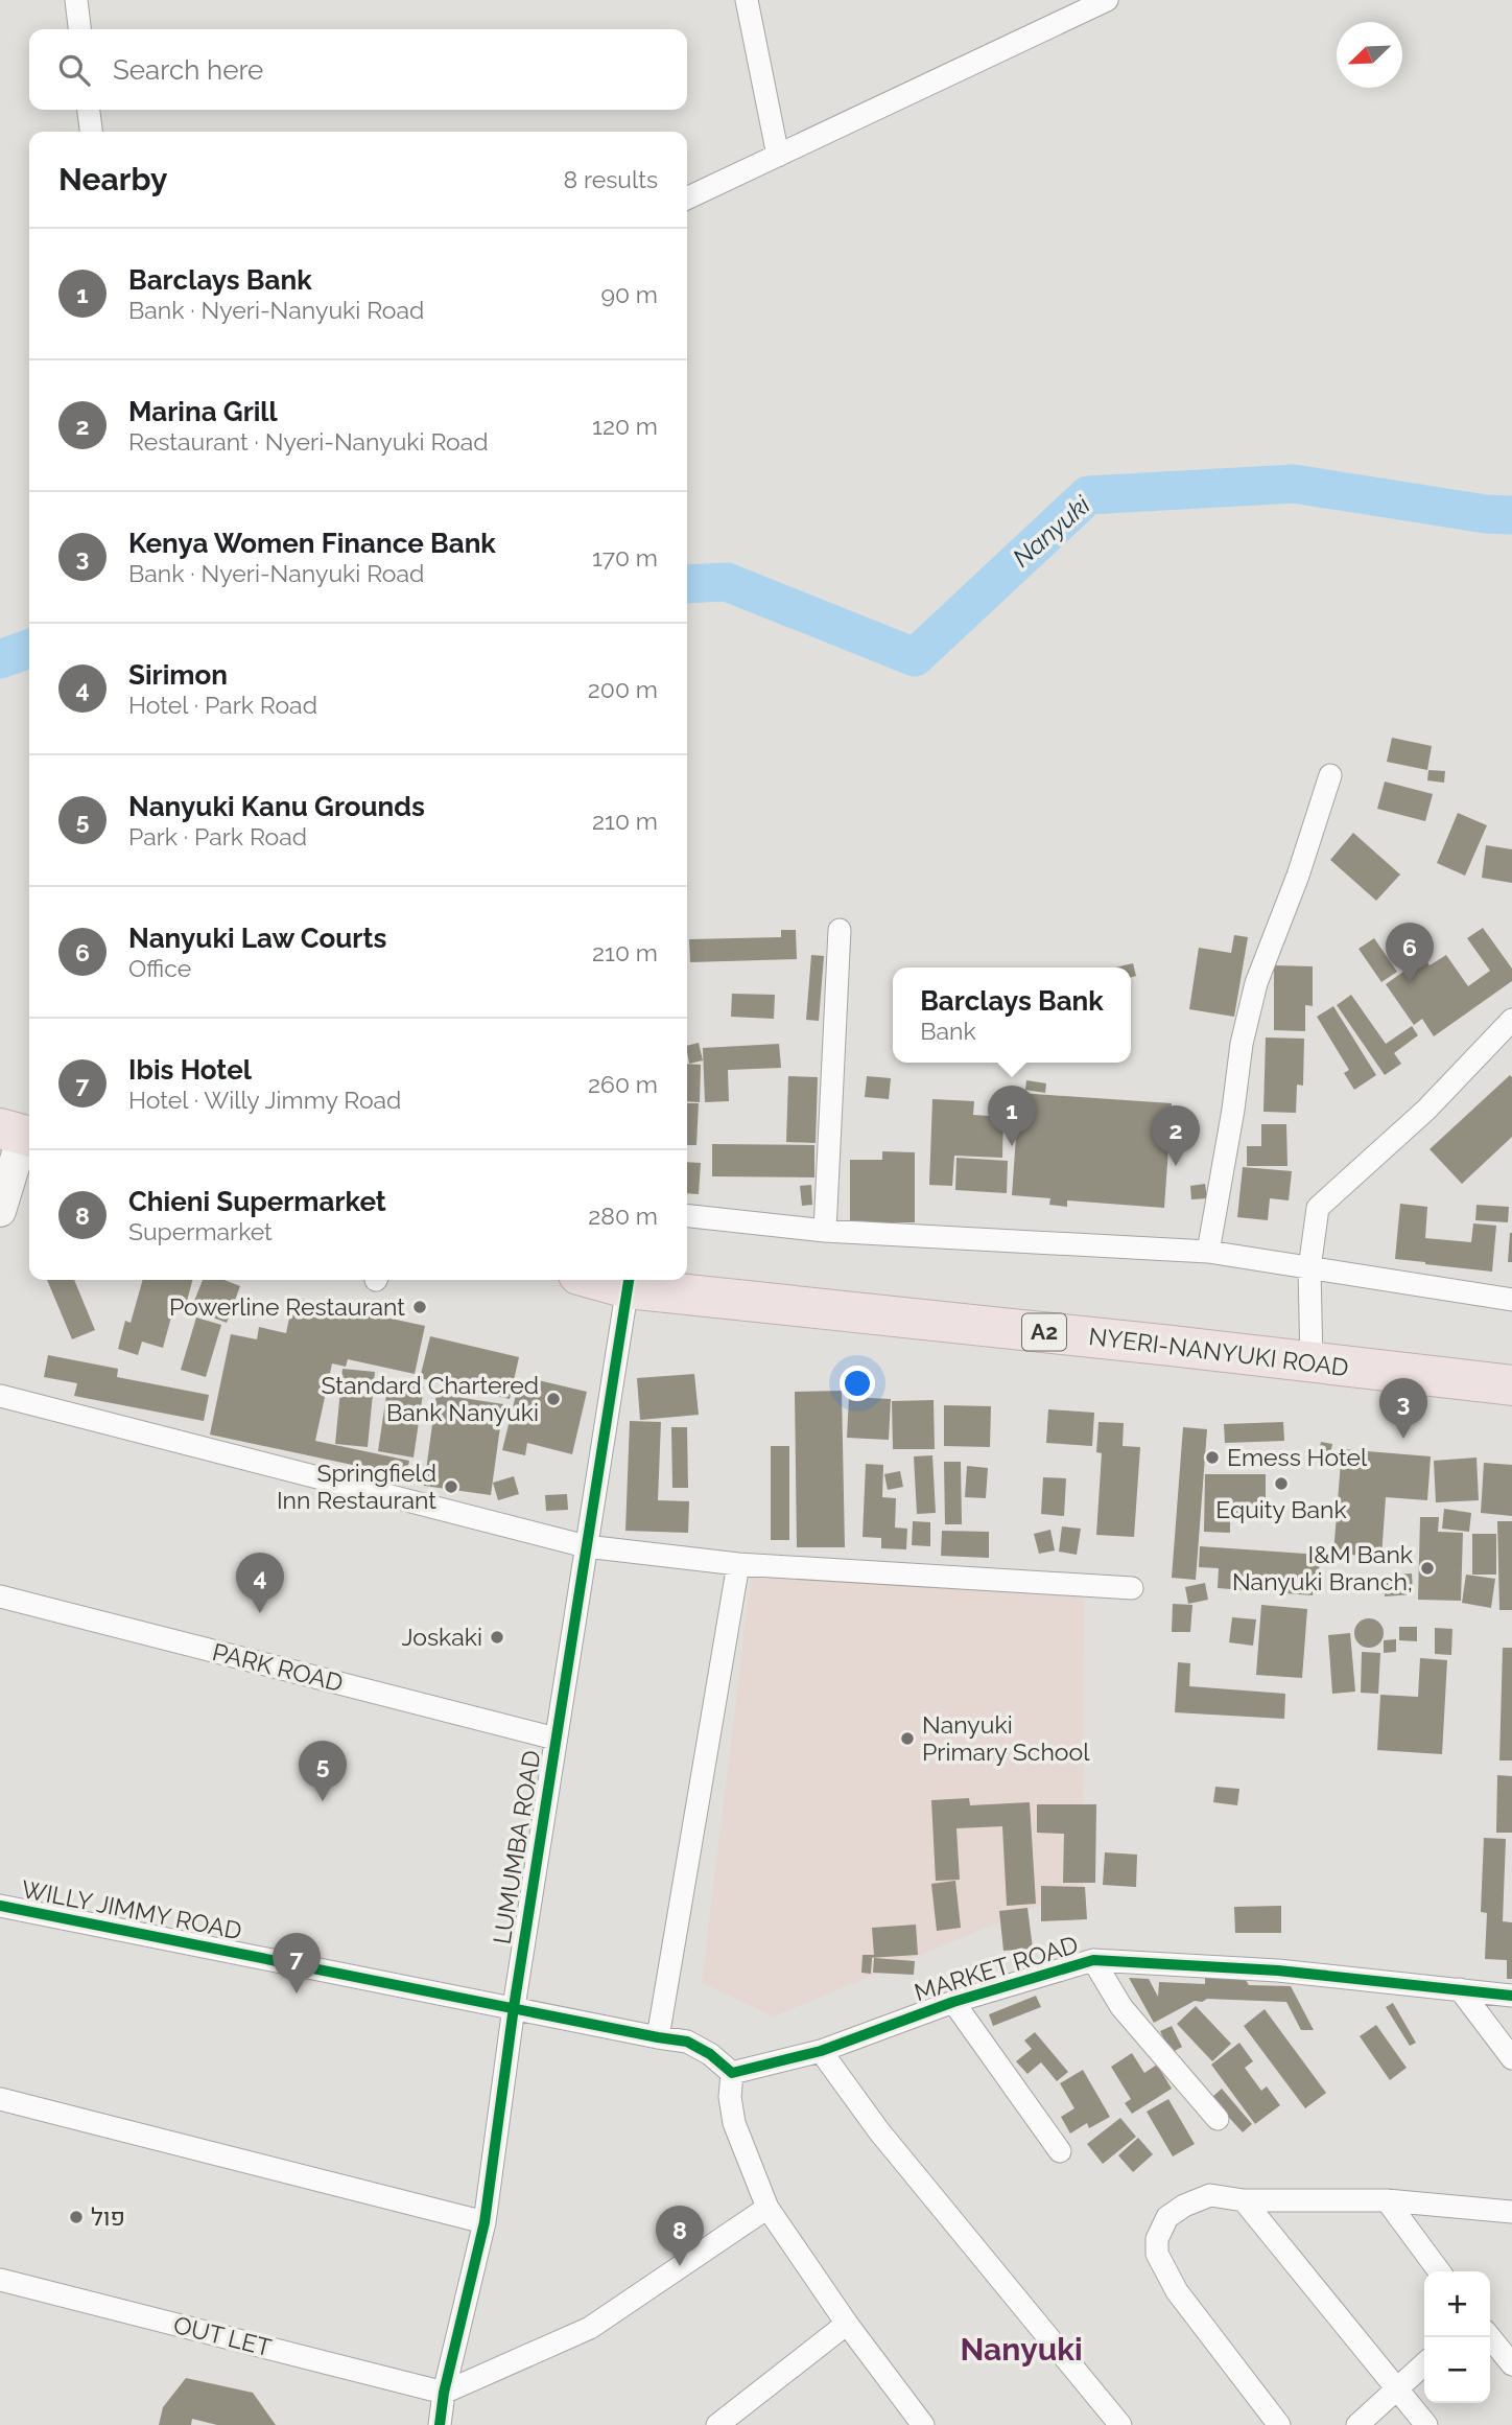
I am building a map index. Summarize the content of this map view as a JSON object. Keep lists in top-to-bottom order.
{
  "streets": {
    "highway": ["A2", "NYERI-NANYUKI ROAD"],
    "street": [
      "PARK ROAD",
      "LUMUMBA ROAD",
      "WILLY JIMMY ROAD",
      "MARKET ROAD",
      "OUT LET"
    ]
  },
  "crossings": [
    ["NYERI-NANYUKI ROAD", "LUMUMBA ROAD"],
    ["PARK ROAD", "LUMUMBA ROAD"],
    ["LUMUMBA ROAD", "WILLY JIMMY ROAD"],
    ["LUMUMBA ROAD", "OUT LET"]
  ],
  "districts": ["Nanyuki"],
  "water": ["Nanyuki"],
  "places": [
    "Powerline Restaurant",
    "Standard Chartered Bank Nanyuki",
    "Emess Hotel",
    "Equity Bank",
    "Springfield Inn Restaurant",
    "I&M Bank Nanyuki Branch,",
    "Joskaki",
    "Nanyuki Primary School",
    "פול"
  ],
  "north": "bottom left",
  "page": {
    "search": "Search here",
    "heading": ["Nearby", "8 results"],
    "list": [
      {
        "mark": "1",
        "name": "Barclays Bank",
        "note": "Bank · Nyeri-Nanyuki Road",
        "value": "90 m"
      },
      {
        "mark": "2",
        "name": "Marina Grill",
        "note": "Restaurant · Nyeri-Nanyuki Road",
        "value": "120 m"
      },
      {
        "mark": "3",
        "name": "Kenya Women Finance Bank",
        "note": "Bank · Nyeri-Nanyuki Road",
        "value": "170 m"
      },
      {
        "mark": "4",
        "name": "Sirimon",
        "note": "Hotel · Park Road",
        "value": "200 m"
      },
      {
        "mark": "5",
        "name": "Nanyuki Kanu Grounds",
        "note": "Park · Park Road",
        "value": "210 m"
      },
      {
        "mark": "6",
        "name": "Nanyuki Law Courts",
        "note": "Office",
        "value": "210 m"
      },
      {
        "mark": "7",
        "name": "Ibis Hotel",
        "note": "Hotel · Willy Jimmy Road",
        "value": "260 m"
      },
      {
        "mark": "8",
        "name": "Chieni Supermarket",
        "note": "Supermarket",
        "value": "280 m"
      }
    ],
    "pins": [
      "6",
      "1",
      "2",
      "3",
      "4",
      "5",
      "7",
      "8"
    ],
    "popup": ["Barclays Bank", "Bank"],
    "map_buttons": ["+", "−"]
  }
}
